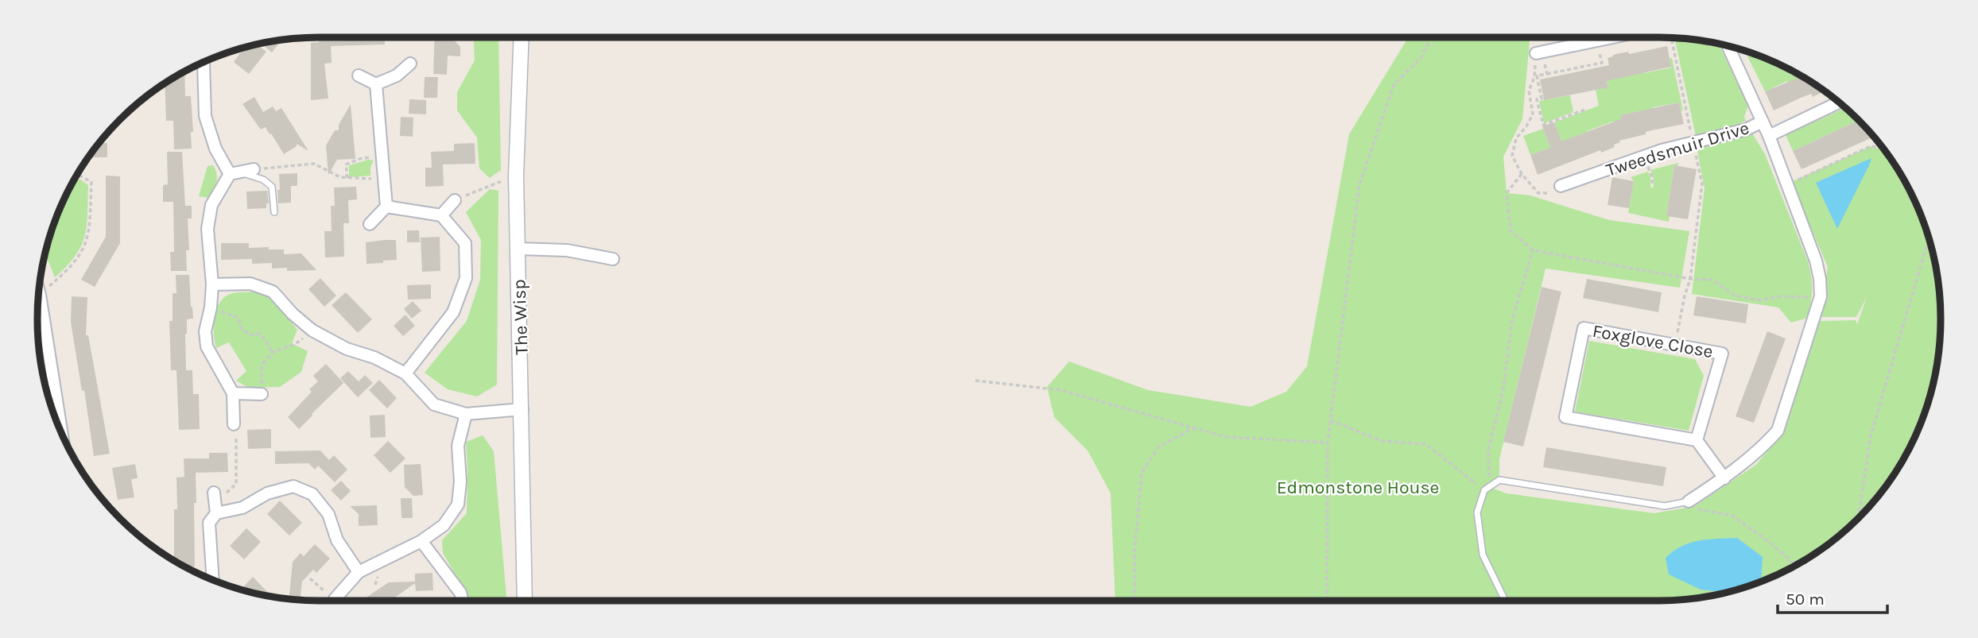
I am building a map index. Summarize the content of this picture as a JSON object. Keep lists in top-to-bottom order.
{
  "streets": {
    "street": ["Tweedsmuir Drive", "The Wisp", "Foxglove Close"]
  },
  "parks": ["Edmonstone House"],
  "scale_bar": "50 m"
}
